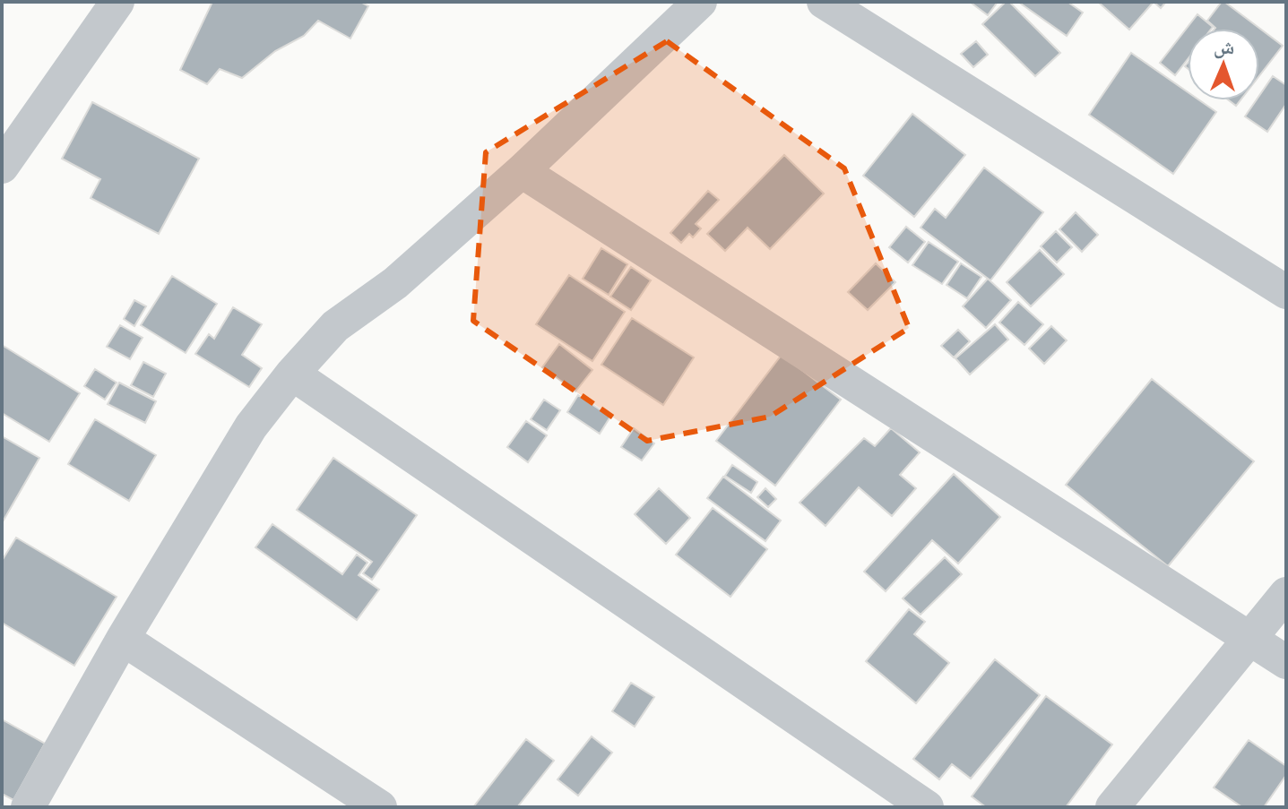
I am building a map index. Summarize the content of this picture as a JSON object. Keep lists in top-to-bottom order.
{
  "north": "top"
}
